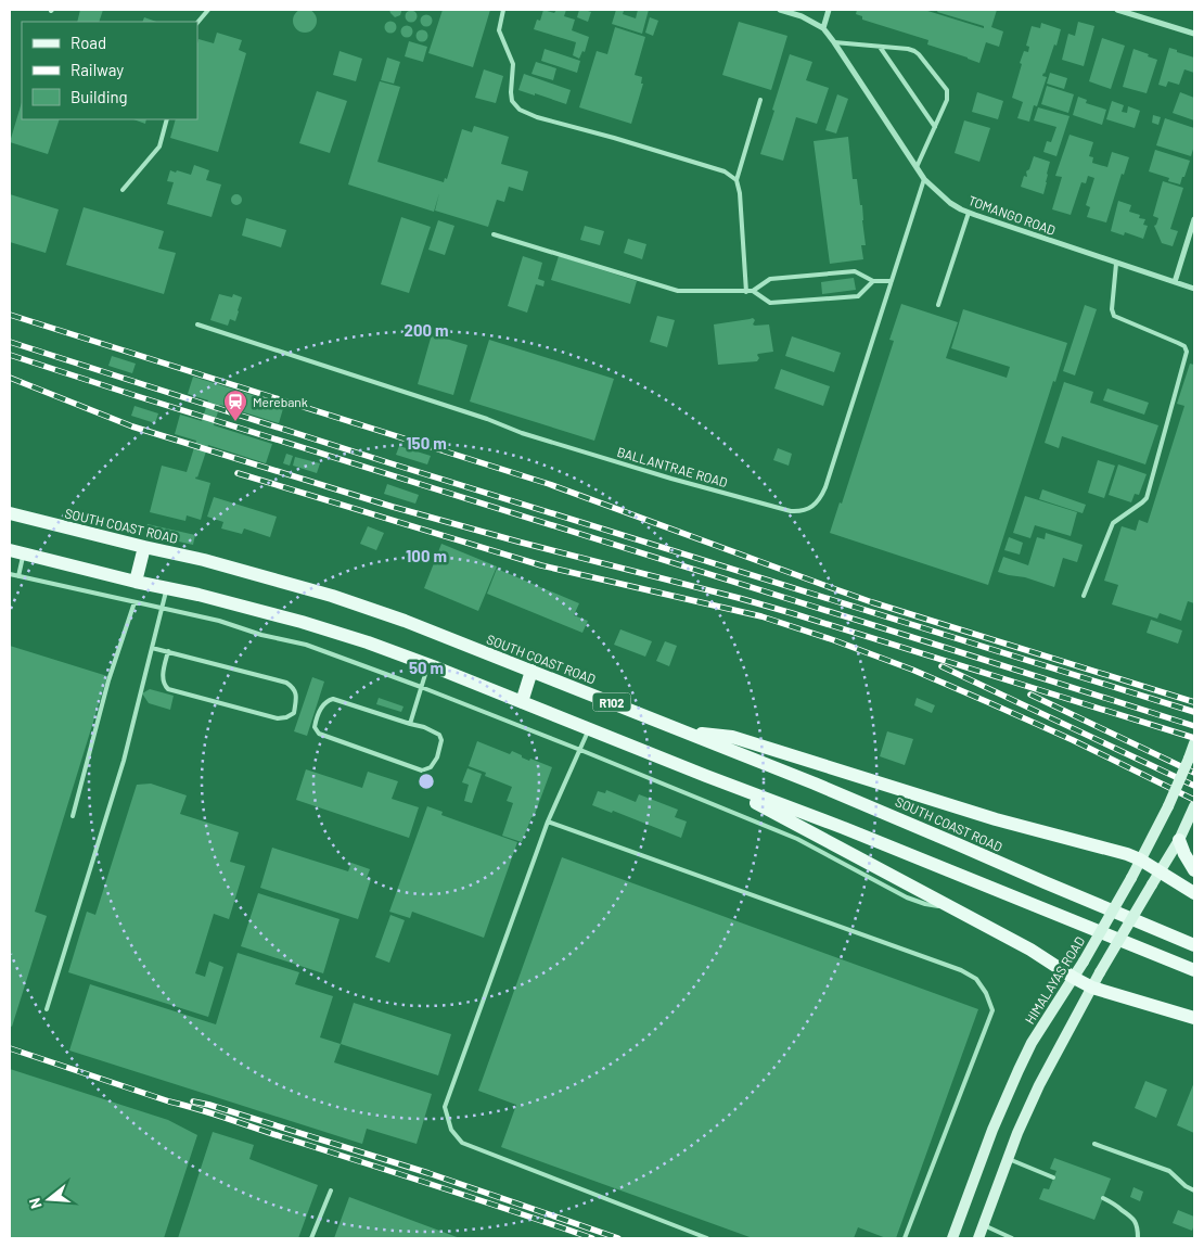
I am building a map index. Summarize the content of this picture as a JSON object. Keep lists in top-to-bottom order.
{
  "streets": {
    "main road": ["SOUTH COAST ROAD", "R102"],
    "street": ["TOMANGO ROAD", "HIMALAYAS ROAD"],
    "lane": ["BALLANTRAE ROAD"]
  },
  "crossings": [
    ["TOMANGO ROAD", "BALLANTRAE ROAD"]
  ],
  "places": {
    "station": ["Merebank"]
  },
  "legend": ["Road", "Railway", "Building"],
  "north": "left",
  "rings": [
    "200 m",
    "150 m",
    "100 m",
    "50 m"
  ]
}
